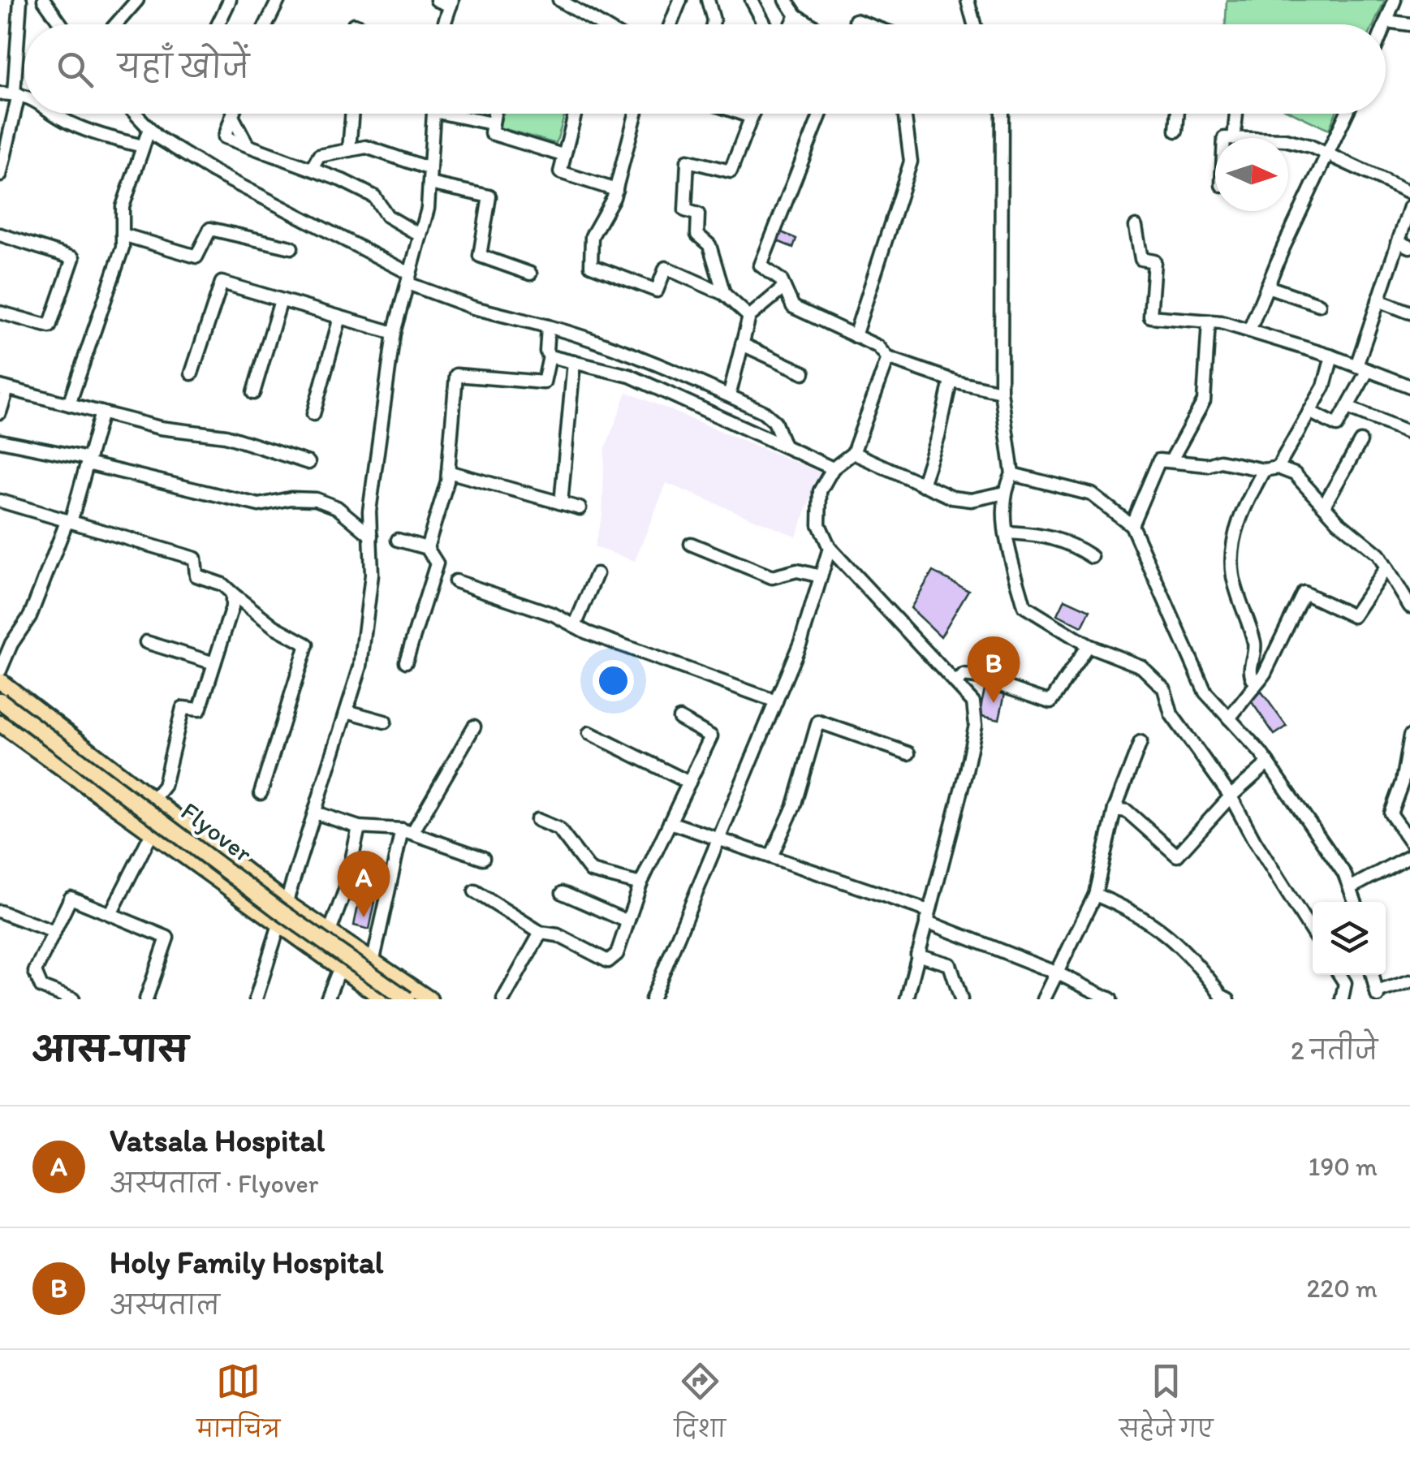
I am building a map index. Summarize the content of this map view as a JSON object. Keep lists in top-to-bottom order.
{
  "streets": {
    "main road": ["Flyover"]
  },
  "north": "right",
  "page": {
    "search": "यहाँ खोजें",
    "pins": ["B", "A"],
    "heading": ["आस-पास", "2 नतीजे"],
    "list": [
      {
        "mark": "A",
        "name": "Vatsala Hospital",
        "note": "अस्पताल · Flyover",
        "value": "190 m"
      },
      {
        "mark": "B",
        "name": "Holy Family Hospital",
        "note": "अस्पताल",
        "value": "220 m"
      }
    ],
    "nav": ["मानचित्र", "दिशा", "सहेजे गए"]
  }
}
